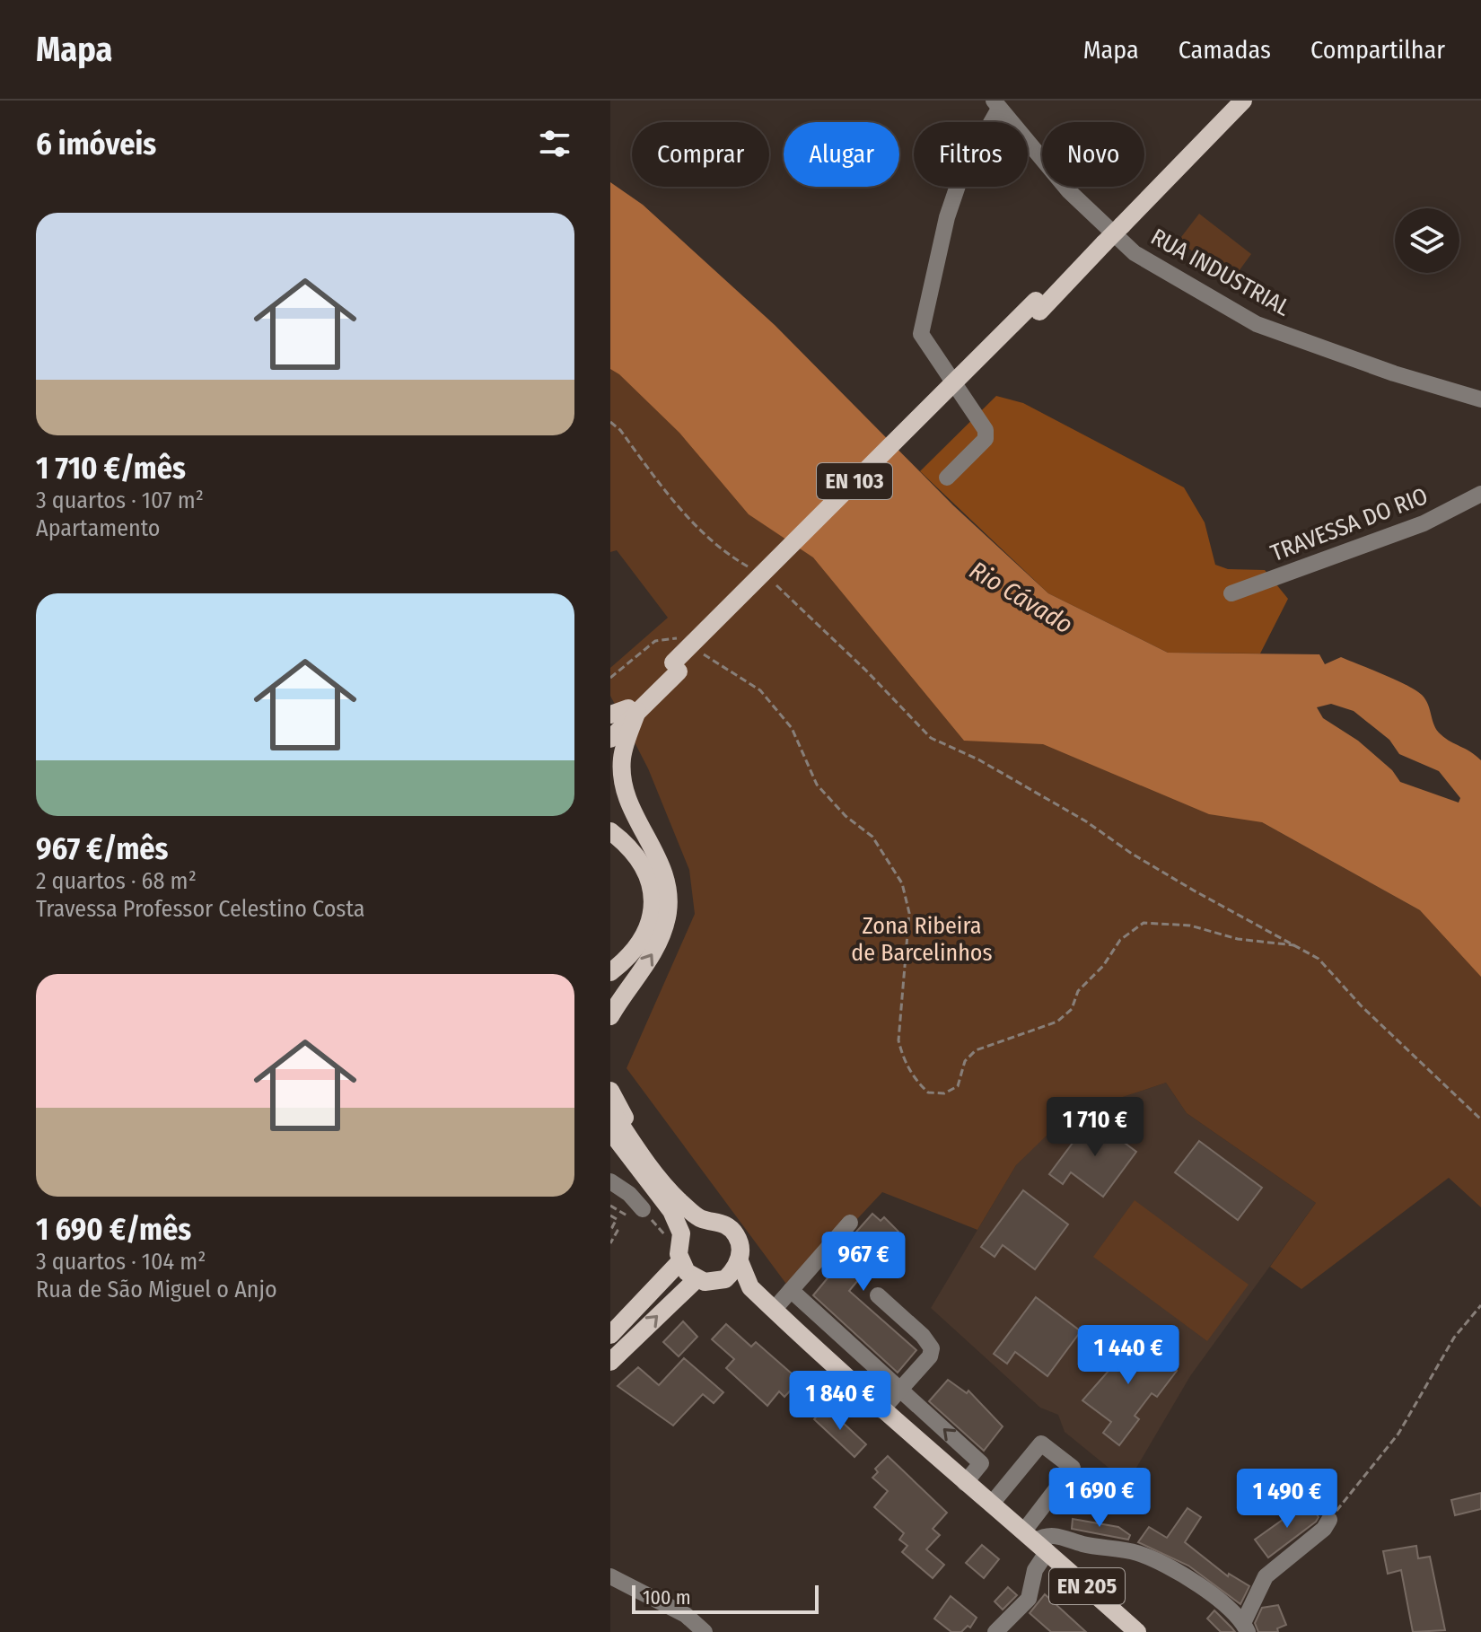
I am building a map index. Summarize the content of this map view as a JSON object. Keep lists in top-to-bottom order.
{
  "streets": {
    "main road": ["EN 103", "EN 205"],
    "street": ["RUA INDUSTRIAL", "TRAVESSA DO RIO"]
  },
  "water": ["Rio Cávado"],
  "parks": ["Zona Ribeira de Barcelinhos"],
  "scale_bar": "100 m",
  "page": {
    "header": "Mapa",
    "nav": ["Mapa", "Camadas", "Compartilhar"],
    "heading": "6 imóveis",
    "chip": [
      "Comprar",
      "Alugar",
      "Filtros",
      "Novo"
    ],
    "list": [
      {
        "name": "1 710 €/mês",
        "note": "3 quartos · 107 m² · Apartamento"
      },
      {
        "name": "967 €/mês",
        "note": "2 quartos · 68 m² · Travessa Professor Celestino Costa"
      },
      {
        "name": "1 690 €/mês",
        "note": "3 quartos · 104 m² · Rua de São Miguel o Anjo"
      }
    ],
    "price": [
      "1 710 €",
      "967 €",
      "1 440 €",
      "1 840 €",
      "1 690 €",
      "1 490 €"
    ],
    "scale": "100 m"
  }
}
